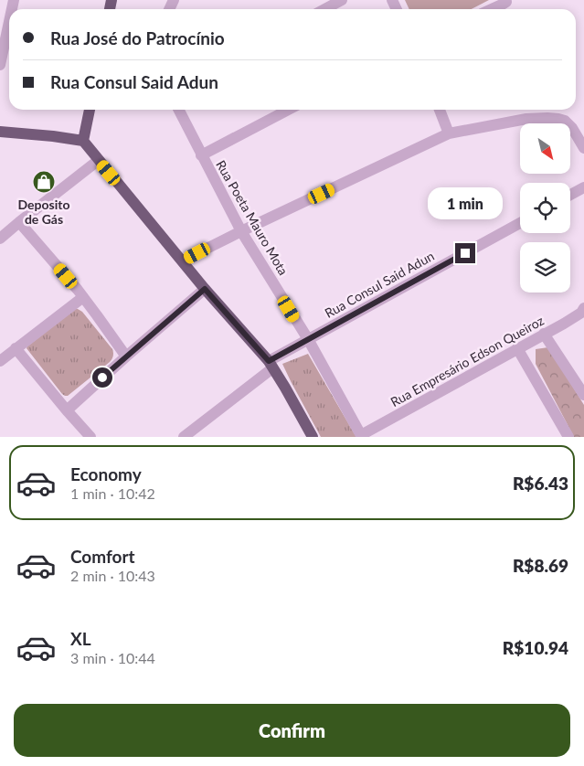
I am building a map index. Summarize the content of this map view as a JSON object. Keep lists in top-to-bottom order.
{
  "streets": {
    "street": ["Rua Poeta Mauro Mota", "Rua Consul Said Adun", "Rua Empresário Edson Queiroz"]
  },
  "crossings": [
    ["Rua Poeta Mauro Mota", "Rua Consul Said Adun"],
    ["Rua Poeta Mauro Mota", "Rua Empresário Edson Queiroz"]
  ],
  "places": {
    "shop": ["Deposito de Gás"]
  },
  "north": "bottom right",
  "page": {
    "banner": ["Rua José do Patrocínio", "Rua Consul Said Adun"],
    "bubble": "1 min",
    "list": [
      {
        "name": "Economy",
        "note": "1 min · 10:42",
        "value": "R$6.43"
      },
      {
        "name": "Comfort",
        "note": "2 min · 10:43",
        "value": "R$8.69"
      },
      {
        "name": "XL",
        "note": "3 min · 10:44",
        "value": "R$10.94"
      }
    ],
    "buttons": "Confirm"
  }
}
